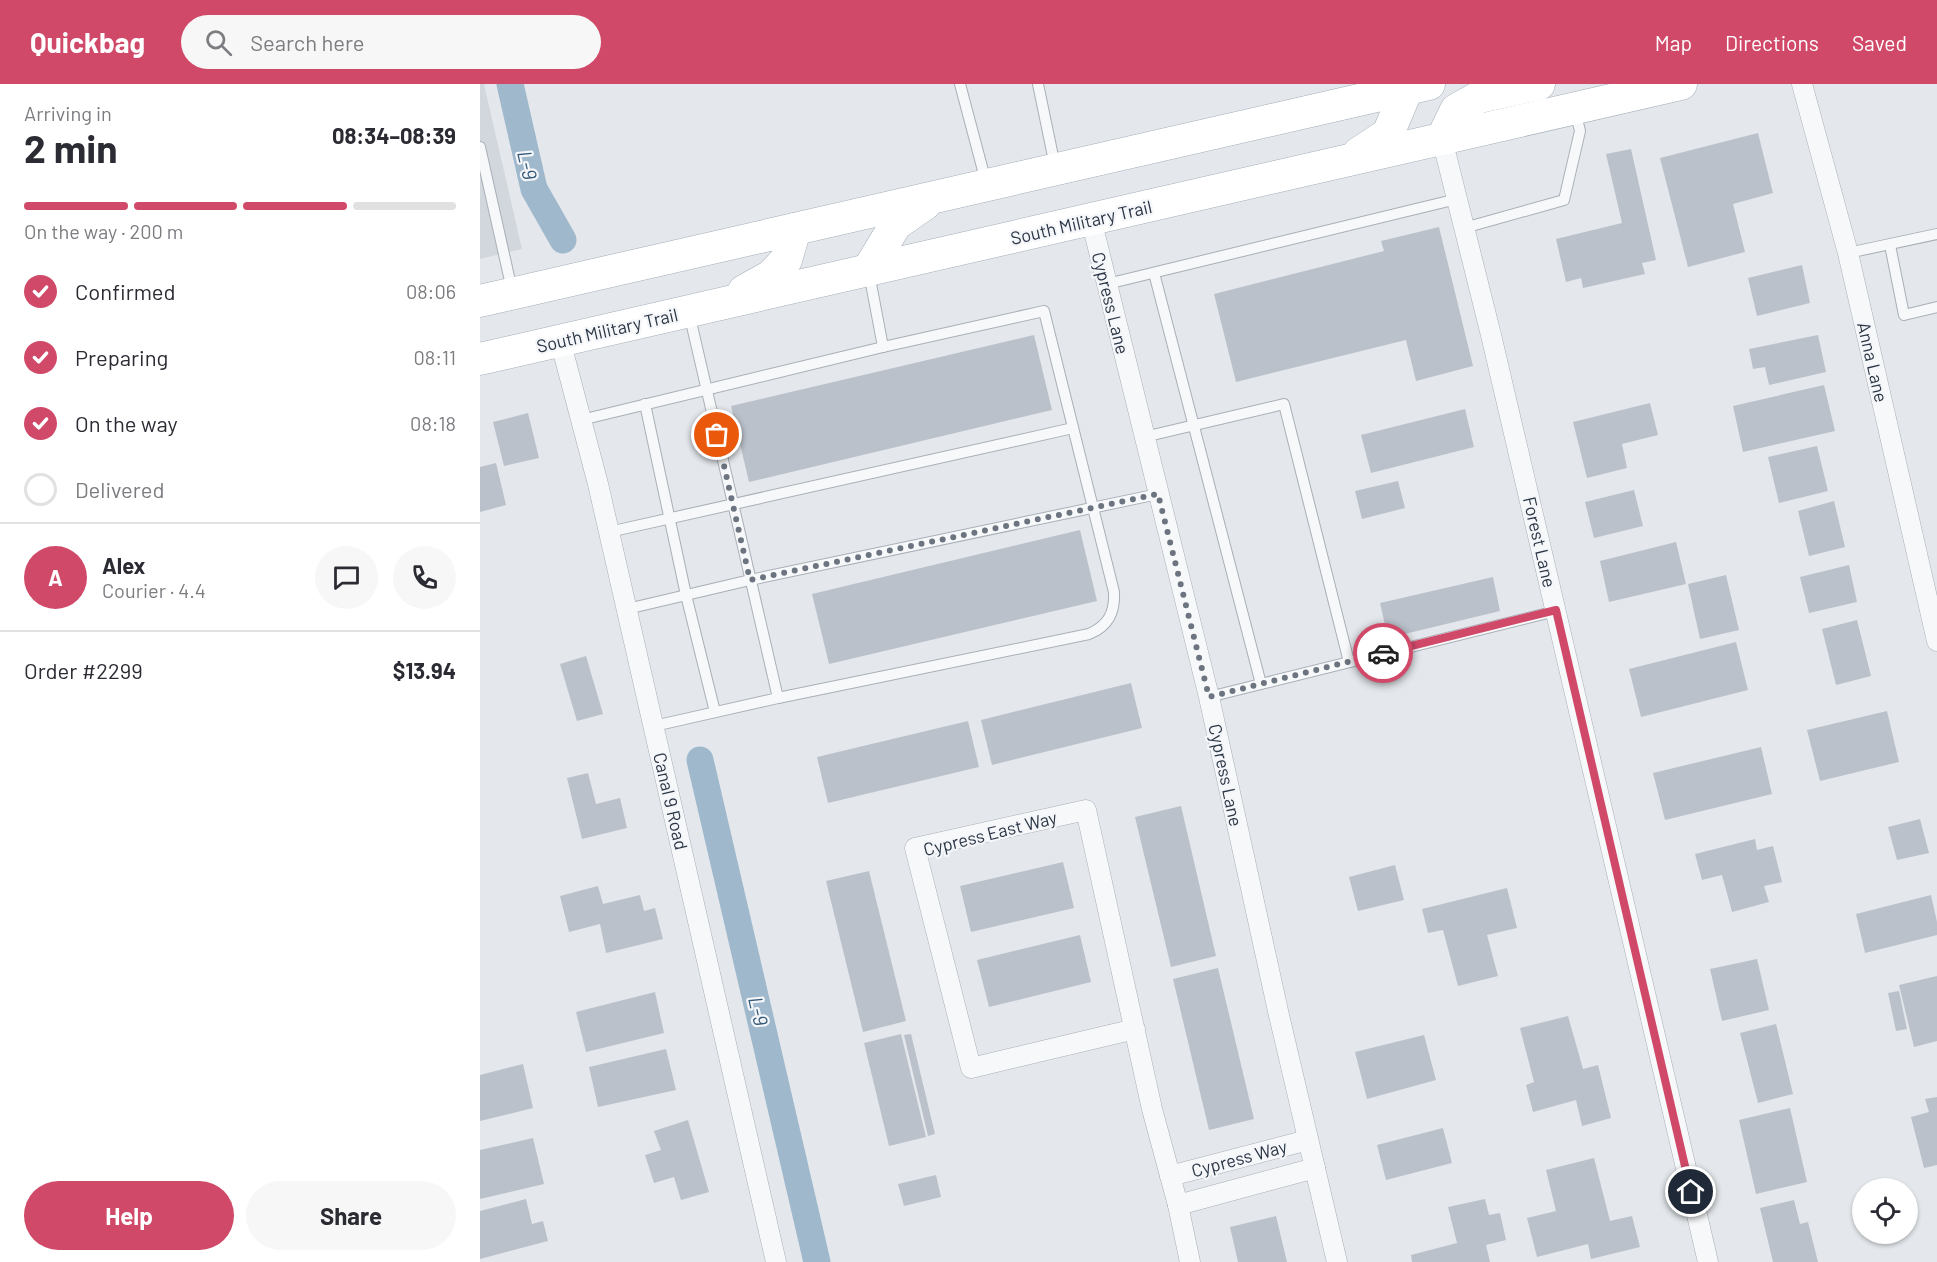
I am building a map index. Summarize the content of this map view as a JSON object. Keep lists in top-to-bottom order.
{
  "streets": {
    "main road": ["South Military Trail"],
    "street": [
      "Cypress Lane",
      "Anna Lane",
      "Forest Lane",
      "Canal 9 Road",
      "Cypress East Way",
      "Cypress Way"
    ]
  },
  "crossings": [
    ["South Military Trail", "Cypress Lane"],
    ["South Military Trail", "Forest Lane"],
    ["South Military Trail", "Canal 9 Road"],
    ["Cypress Lane", "Cypress Way"],
    ["Cypress East Way", "Cypress Way"]
  ],
  "water": ["L-9"],
  "page": {
    "header": "Quickbag",
    "search": "Search here",
    "nav": ["Map", "Directions", "Saved"],
    "heading": ["2 min", "Arriving in", "08:34–08:39"],
    "panel": [
      "Alex",
      "Courier · 4.4",
      "Order #2299",
      "$13.94"
    ],
    "bar": "On the way · 200 m",
    "list": [
      ["Confirmed", "08:06"],
      ["Preparing", "08:11"],
      ["On the way", "08:18"],
      "Delivered"
    ],
    "round": "A",
    "buttons": ["Help", "Share"]
  }
}
